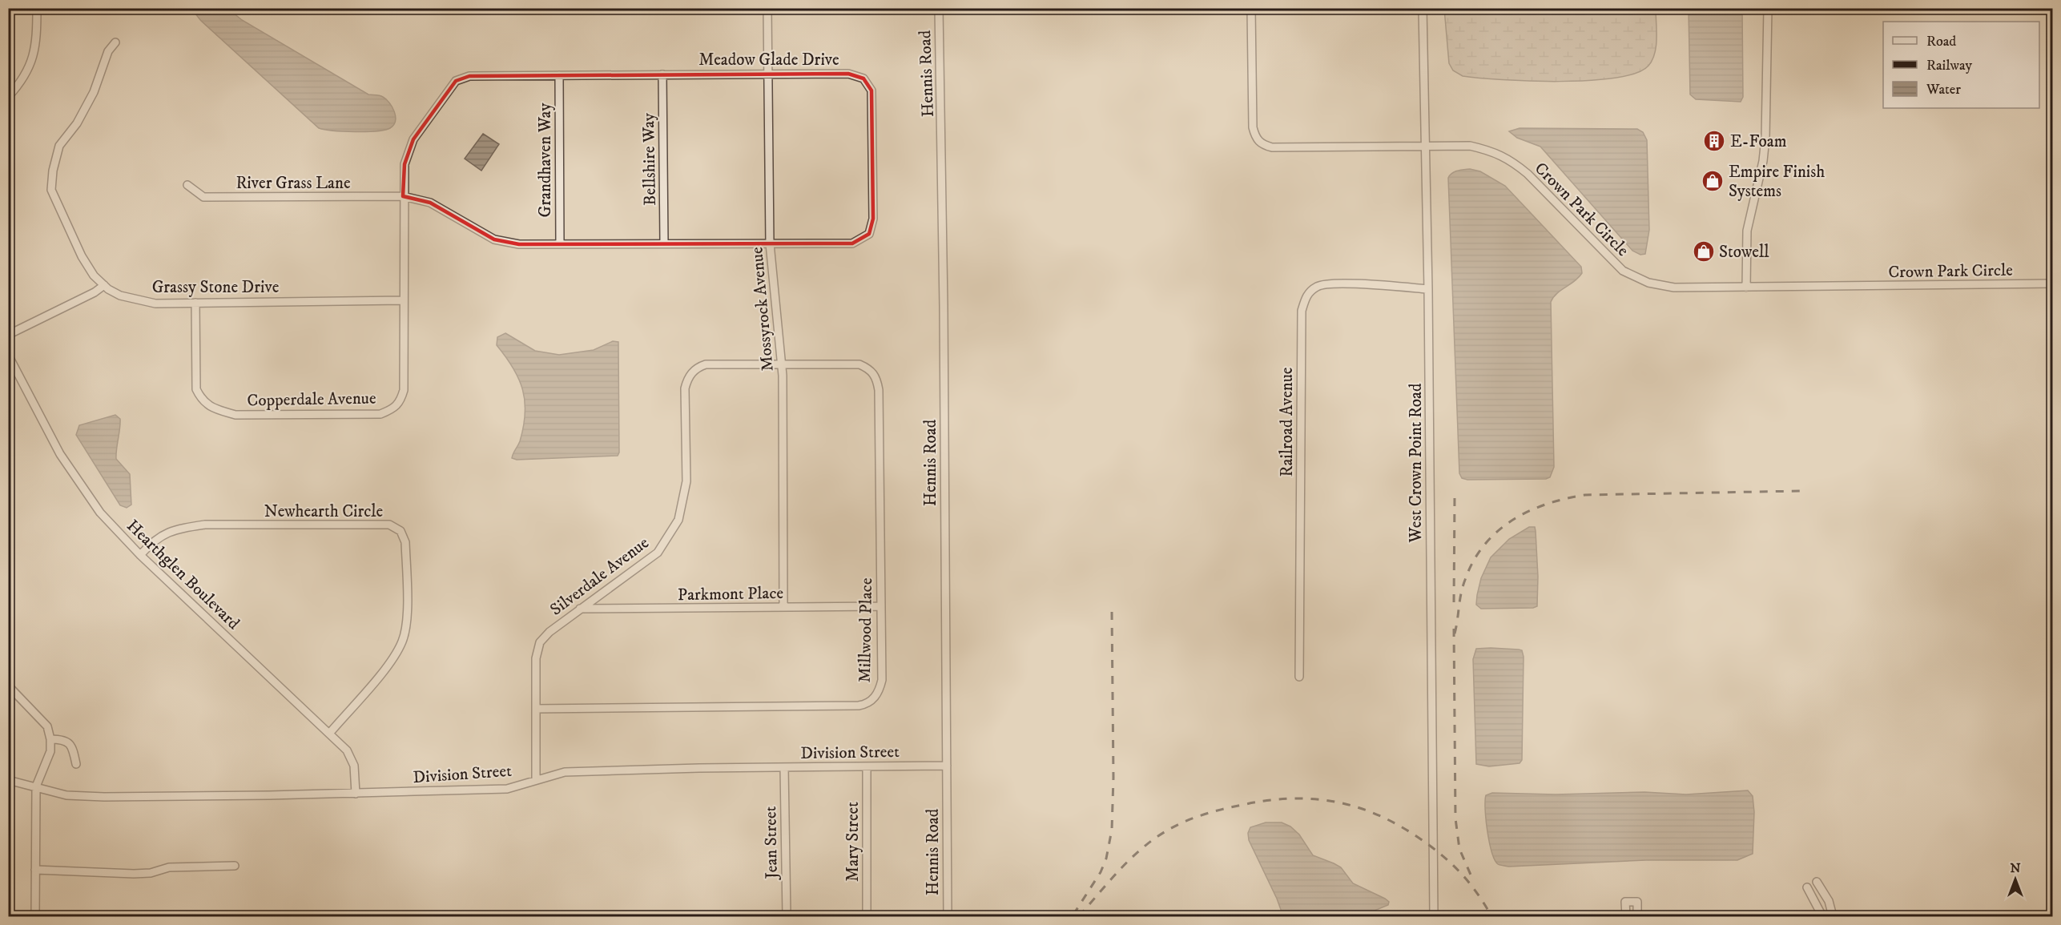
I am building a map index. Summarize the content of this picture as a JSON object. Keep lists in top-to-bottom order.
{
  "streets": {
    "street": [
      "Meadow Glade Drive",
      "Hennis Road",
      "Bellshire Way",
      "Grandhaven Way",
      "River Grass Lane",
      "Crown Park Circle",
      "Grassy Stone Drive",
      "Mossyrock Avenue",
      "Copperdale Avenue",
      "Railroad Avenue",
      "West Crown Point Road",
      "Newhearth Circle",
      "Hearthglen Boulevard",
      "Silverdale Avenue",
      "Parkmont Place",
      "Millwood Place",
      "Division Street",
      "Mary Street",
      "Jean Street"
    ]
  },
  "crossings": [
    ["Meadow Glade Drive", "Bellshire Way"],
    ["Meadow Glade Drive", "Grandhaven Way"],
    ["Meadow Glade Drive", "River Grass Lane"],
    ["Meadow Glade Drive", "Mossyrock Avenue"],
    ["Meadow Glade Drive", "Copperdale Avenue"],
    ["Hennis Road", "Division Street"],
    ["River Grass Lane", "Copperdale Avenue"],
    ["Crown Park Circle", "West Crown Point Road"],
    ["Grassy Stone Drive", "Copperdale Avenue"],
    ["Mossyrock Avenue", "Silverdale Avenue"],
    ["Mossyrock Avenue", "Parkmont Place"],
    ["Mossyrock Avenue", "Millwood Place"],
    ["Railroad Avenue", "West Crown Point Road"],
    ["Newhearth Circle", "Hearthglen Boulevard"],
    ["Hearthglen Boulevard", "Division Street"],
    ["Silverdale Avenue", "Parkmont Place"],
    ["Silverdale Avenue", "Millwood Place"],
    ["Silverdale Avenue", "Division Street"],
    ["Parkmont Place", "Millwood Place"],
    ["Division Street", "Mary Street"],
    ["Division Street", "Jean Street"]
  ],
  "places": {
    "building": ["E-Foam"],
    "shop": ["Empire Finish Systems", "Stowell"]
  },
  "legend": ["Road", "Railway", "Water"],
  "north": "top"
}
